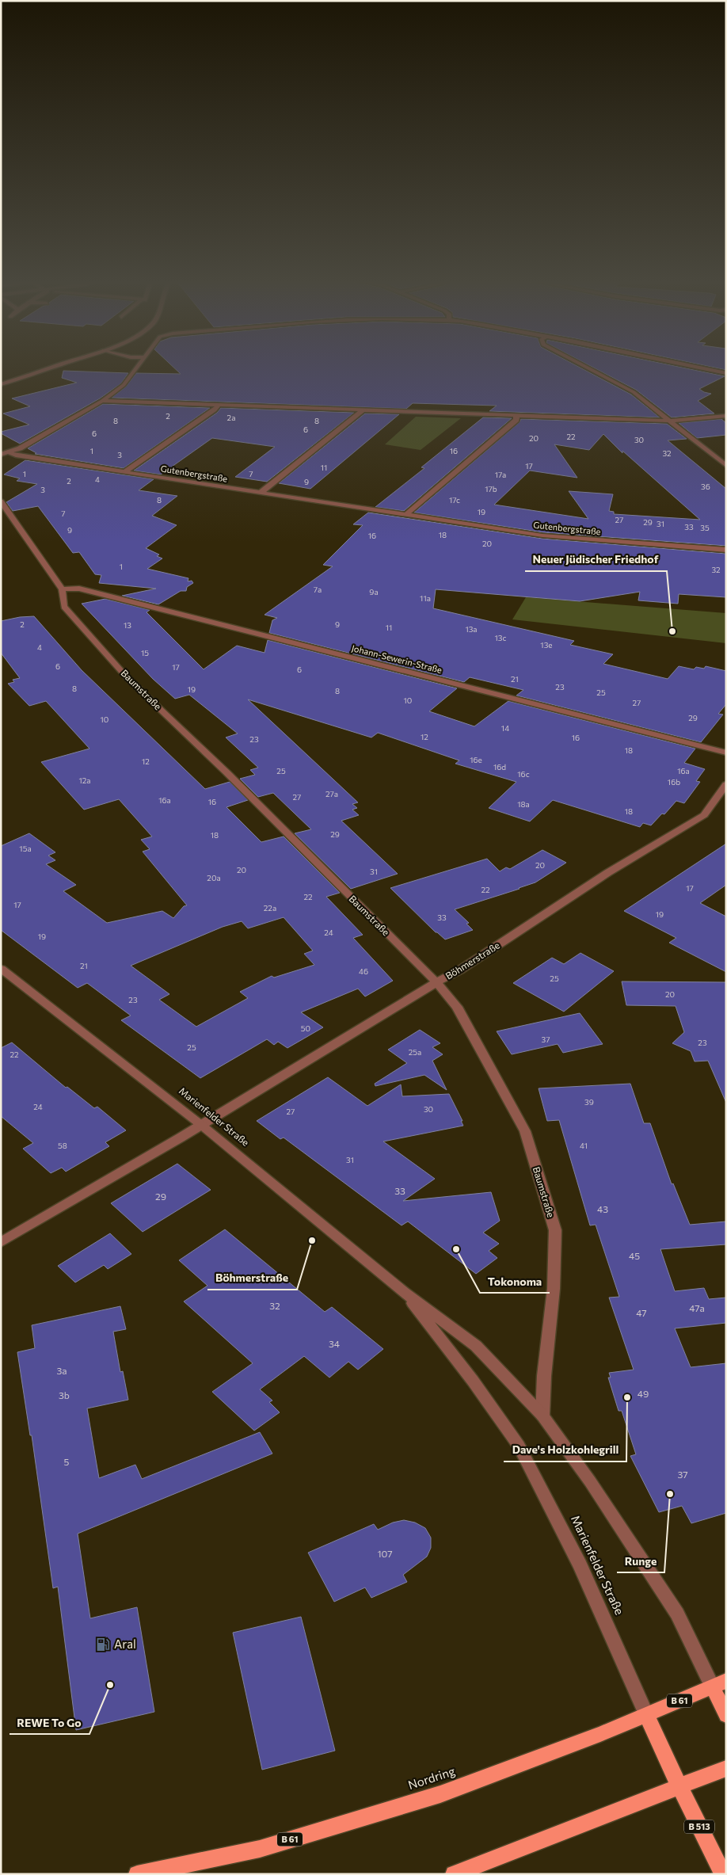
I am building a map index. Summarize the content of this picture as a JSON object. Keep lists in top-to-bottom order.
{
  "streets": {
    "main road": [
      "Marienfelder Straße",
      "B 61",
      "Nordring",
      "B 513"
    ],
    "street": [
      "Gutenbergstraße",
      "Johann-Sewerin-Straße",
      "Baumstraße",
      "Böhmerstraße"
    ]
  },
  "crossings": [
    ["Johann-Sewerin-Straße", "Baumstraße"],
    ["Baumstraße", "Böhmerstraße"],
    ["Baumstraße", "Marienfelder Straße"],
    ["Böhmerstraße", "Marienfelder Straße"],
    ["Marienfelder Straße", "Nordring"]
  ],
  "places": {
    "other": [
      "Neuer Jüdischer Friedhof",
      "Böhmerstraße",
      "Tokonoma",
      "Dave's Holzkohlegrill",
      "Runge",
      "REWE To Go"
    ],
    "fuel station": ["Aral"]
  },
  "house_numbers": [
    "2",
    "2a",
    "8",
    "8",
    "6",
    "6",
    "22",
    "20",
    "30",
    "1",
    "16",
    "32",
    "3",
    "17",
    "11",
    "1",
    "7",
    "17a",
    "4",
    "2",
    "9",
    "36",
    "17b",
    "3",
    "8",
    "17c",
    "19",
    "7",
    "27",
    "29",
    "31",
    "33",
    "35",
    "9",
    "18",
    "16",
    "20",
    "1",
    "32",
    "7a",
    "9a",
    "11a",
    "2",
    "9",
    "13",
    "11",
    "13a",
    "13c",
    "13e",
    "4",
    "15",
    "6",
    "17",
    "6",
    "21",
    "23",
    "8",
    "19",
    "8",
    "25",
    "10",
    "27",
    "29",
    "10",
    "14",
    "12",
    "16",
    "23",
    "18",
    "16e",
    "12",
    "16d",
    "25",
    "16a",
    "16c",
    "12a",
    "16b",
    "27a",
    "27",
    "16a",
    "16",
    "18a",
    "18",
    "29",
    "18",
    "15a",
    "20",
    "20",
    "31",
    "20a",
    "17",
    "22",
    "22",
    "17",
    "22a",
    "19",
    "33",
    "24",
    "19",
    "21",
    "46",
    "25",
    "20",
    "23",
    "50",
    "37",
    "23",
    "25",
    "25a",
    "22",
    "39",
    "24",
    "30",
    "27",
    "58",
    "41",
    "31",
    "33",
    "29",
    "43",
    "45",
    "32",
    "47a",
    "47",
    "34",
    "3a",
    "49",
    "3b",
    "5",
    "37",
    "107"
  ]
}
